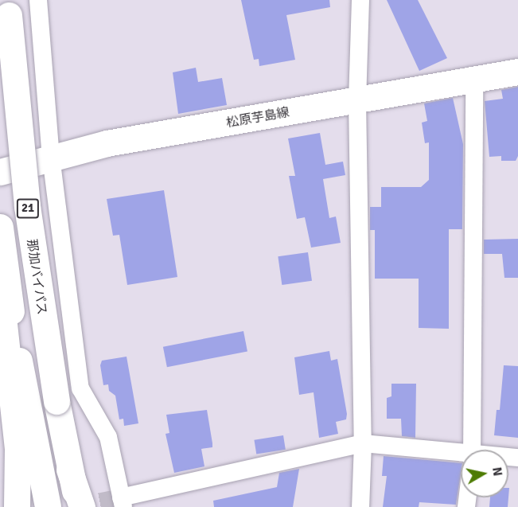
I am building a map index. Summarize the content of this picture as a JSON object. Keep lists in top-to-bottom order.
{
  "streets": {
    "main road": ["松原芋島線", "21", "那加バイパス"]
  },
  "north": "right"
}
